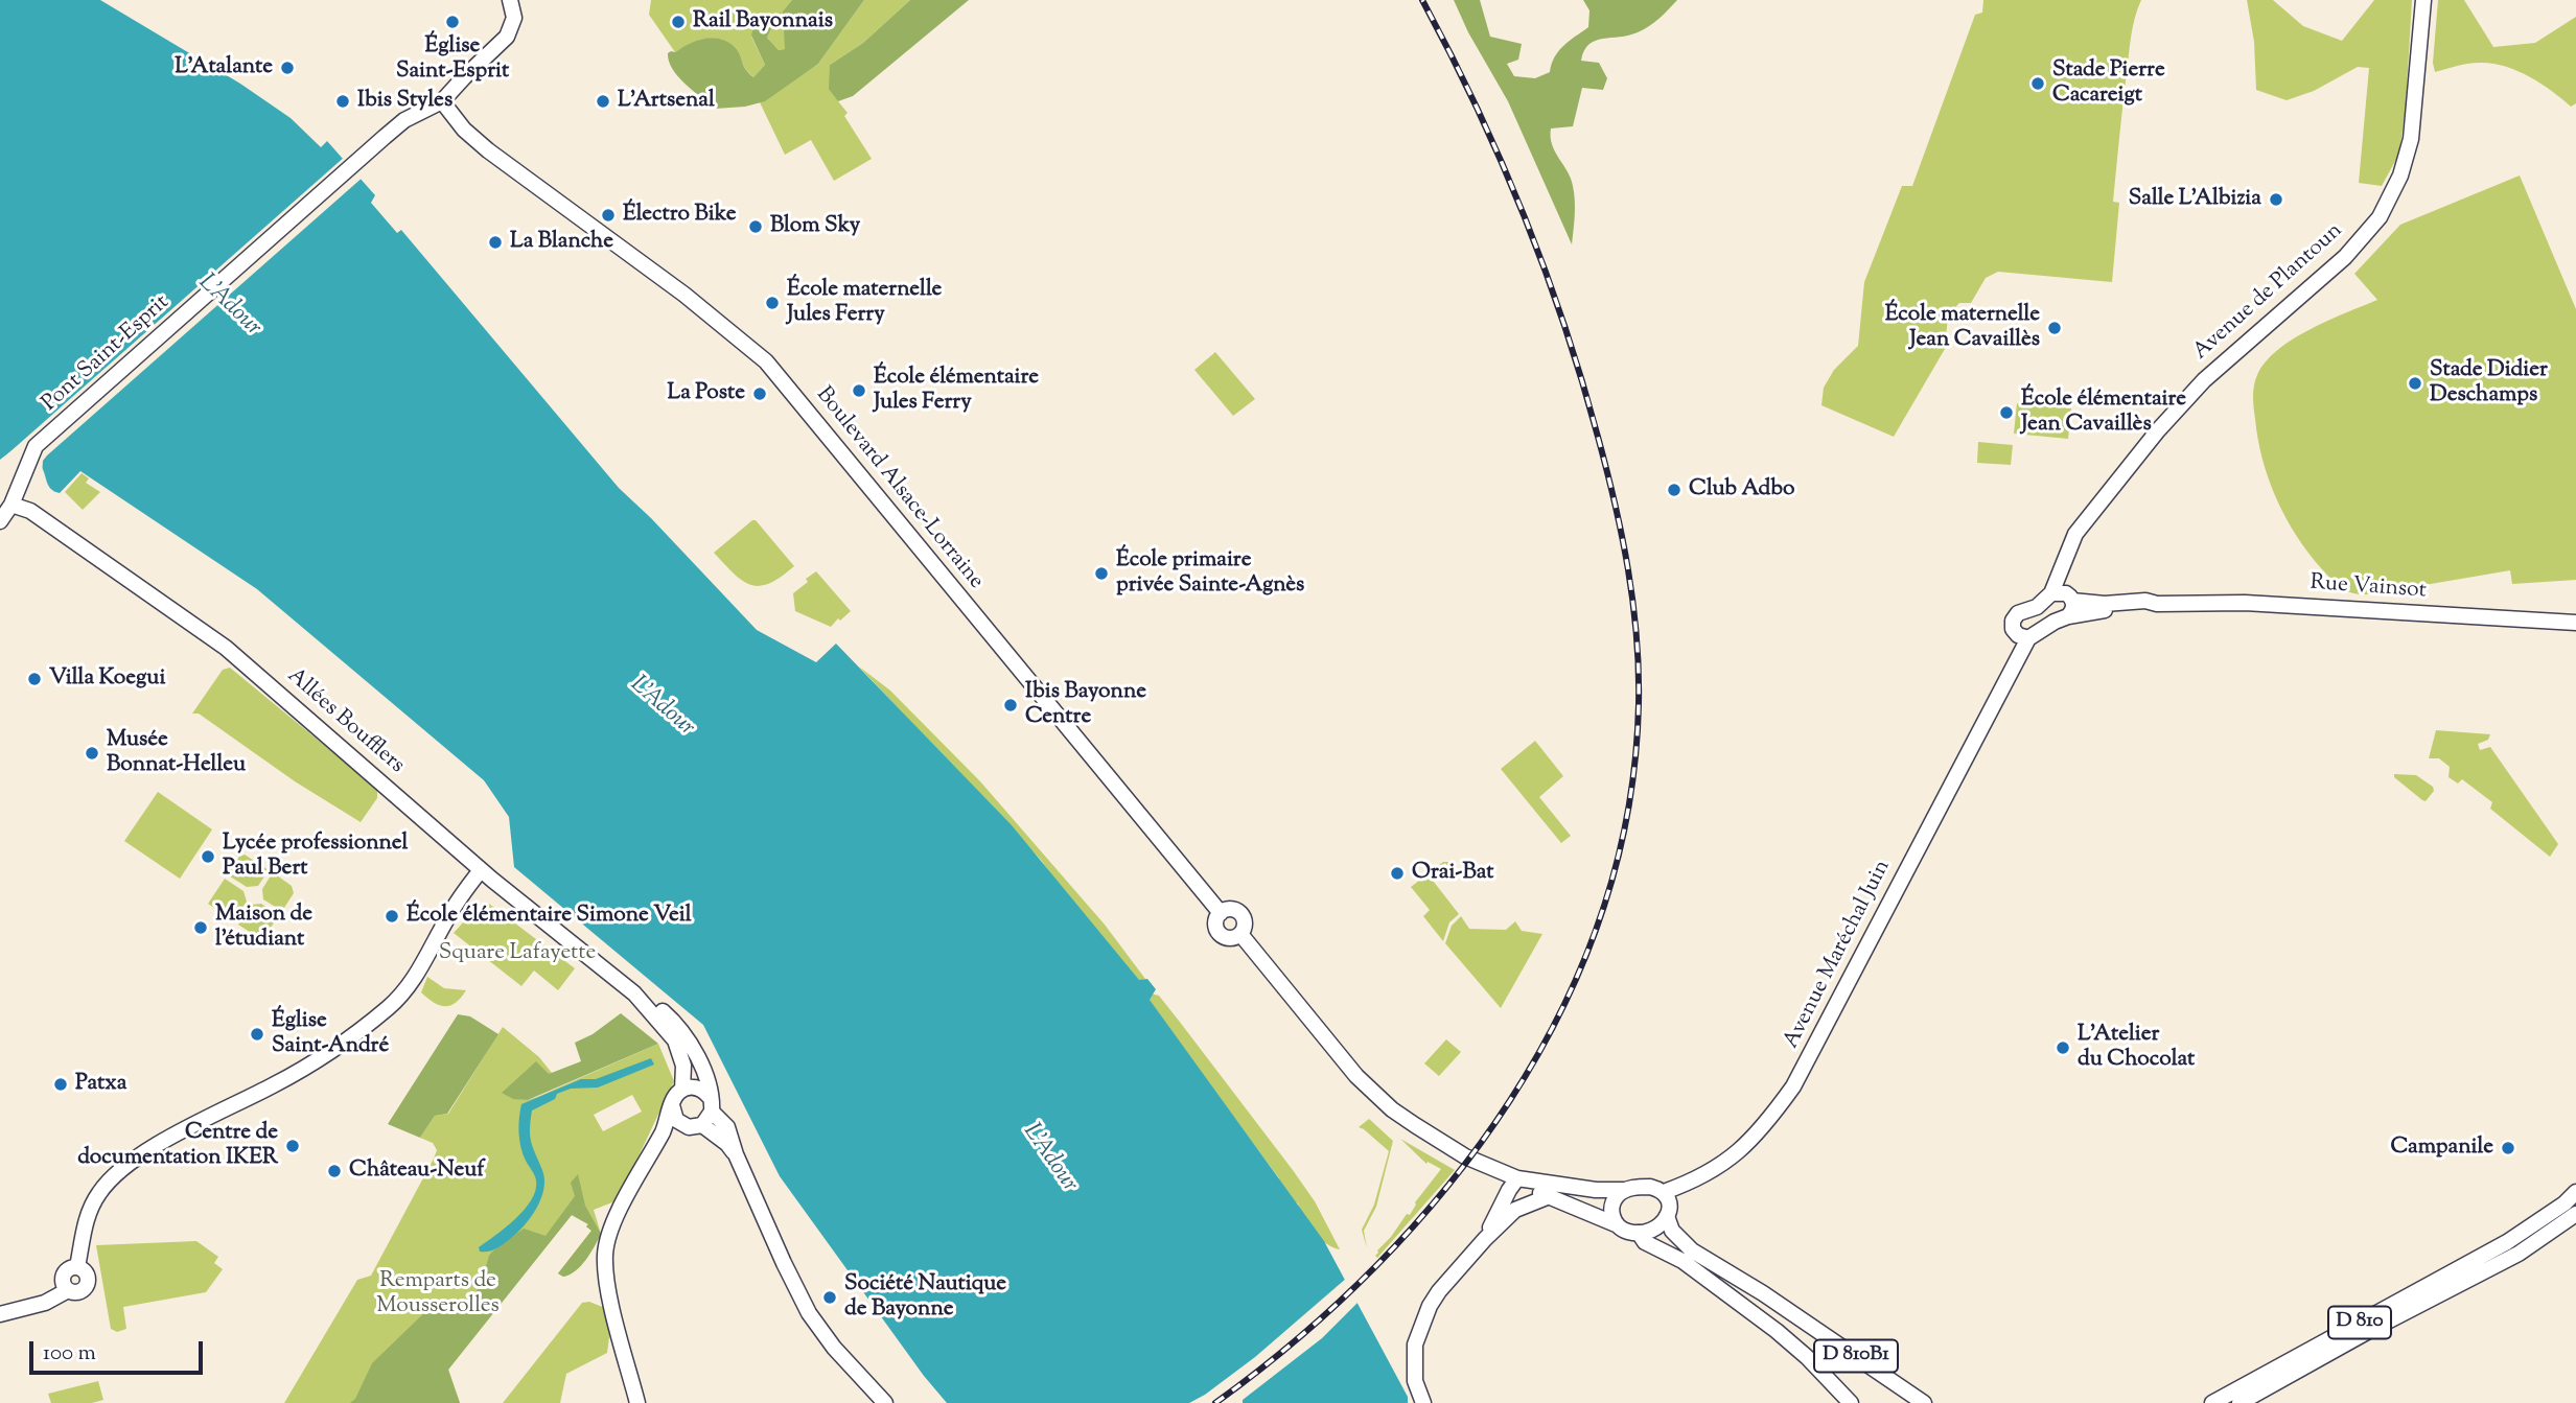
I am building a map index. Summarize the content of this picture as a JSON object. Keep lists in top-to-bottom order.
{
  "streets": {
    "main road": [
      "Avenue de Plantoun",
      "Pont Saint-Esprit",
      "Boulevard Alsace-Lorraine",
      "Rue Vainsot",
      "Allées Boufflers",
      "Avenue Maréchal Juin",
      "D 810",
      "D 810B1"
    ]
  },
  "crossings": [
    ["Avenue de Plantoun", "Rue Vainsot"],
    ["Pont Saint-Esprit", "Boulevard Alsace-Lorraine"],
    ["Pont Saint-Esprit", "Allées Boufflers"],
    ["Rue Vainsot", "Avenue Maréchal Juin"]
  ],
  "water": ["L'Adour"],
  "parks": ["Square Lafayette", "Remparts de Mousserolles"],
  "places": [
    "Église Saint-Esprit",
    "Rail Bayonnais",
    "L'Atalante",
    "Stade Pierre Cacareigt",
    "Ibis Styles",
    "L'Artsenal",
    "Salle L'Albizia",
    "Électro Bike",
    "Blom Sky",
    "La Blanche",
    "École maternelle Jules Ferry",
    "École maternelle Jean Cavaillès",
    "Stade Didier Deschamps",
    "École élémentaire Jules Ferry",
    "La Poste",
    "École élémentaire Jean Cavaillès",
    "Club Adbo",
    "École primaire privée Sainte-Agnès",
    "Villa Koegui",
    "Ibis Bayonne Centre",
    "Musée Bonnat-Helleu",
    "Lycée professionnel Paul Bert",
    "Orai-Bat",
    "École élémentaire Simone Veil",
    "Maison de l'étudiant",
    "Église Saint-André",
    "L'Atelier du Chocolat",
    "Patxa",
    "Centre de documentation IKER",
    "Campanile",
    "Château-Neuf",
    "Société Nautique de Bayonne"
  ],
  "scale_bar": "100 m"
}
